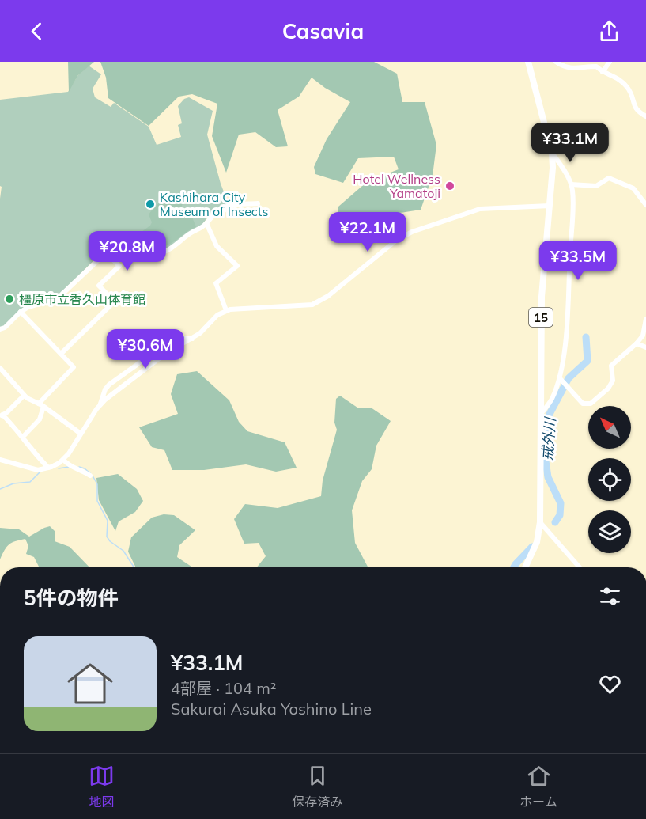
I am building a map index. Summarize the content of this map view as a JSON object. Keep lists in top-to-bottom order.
{
  "streets": {
    "main road": ["15"]
  },
  "water": ["戒外川"],
  "places": ["Hotel Wellness Yamatoji", "Kashihara City Museum of Insects", "橿原市立香久山体育館"],
  "north": "top left",
  "page": {
    "header": "Casavia",
    "price": [
      "¥33.1M",
      "¥22.1M",
      "¥20.8M",
      "¥33.5M",
      "¥30.6M"
    ],
    "heading": "5件の物件",
    "list": [
      {
        "name": "¥33.1M",
        "note": "4部屋 · 104 m² · Sakurai Asuka Yoshino Line"
      }
    ],
    "tabs": ["地図", "保存済み", "ホーム"]
  }
}
